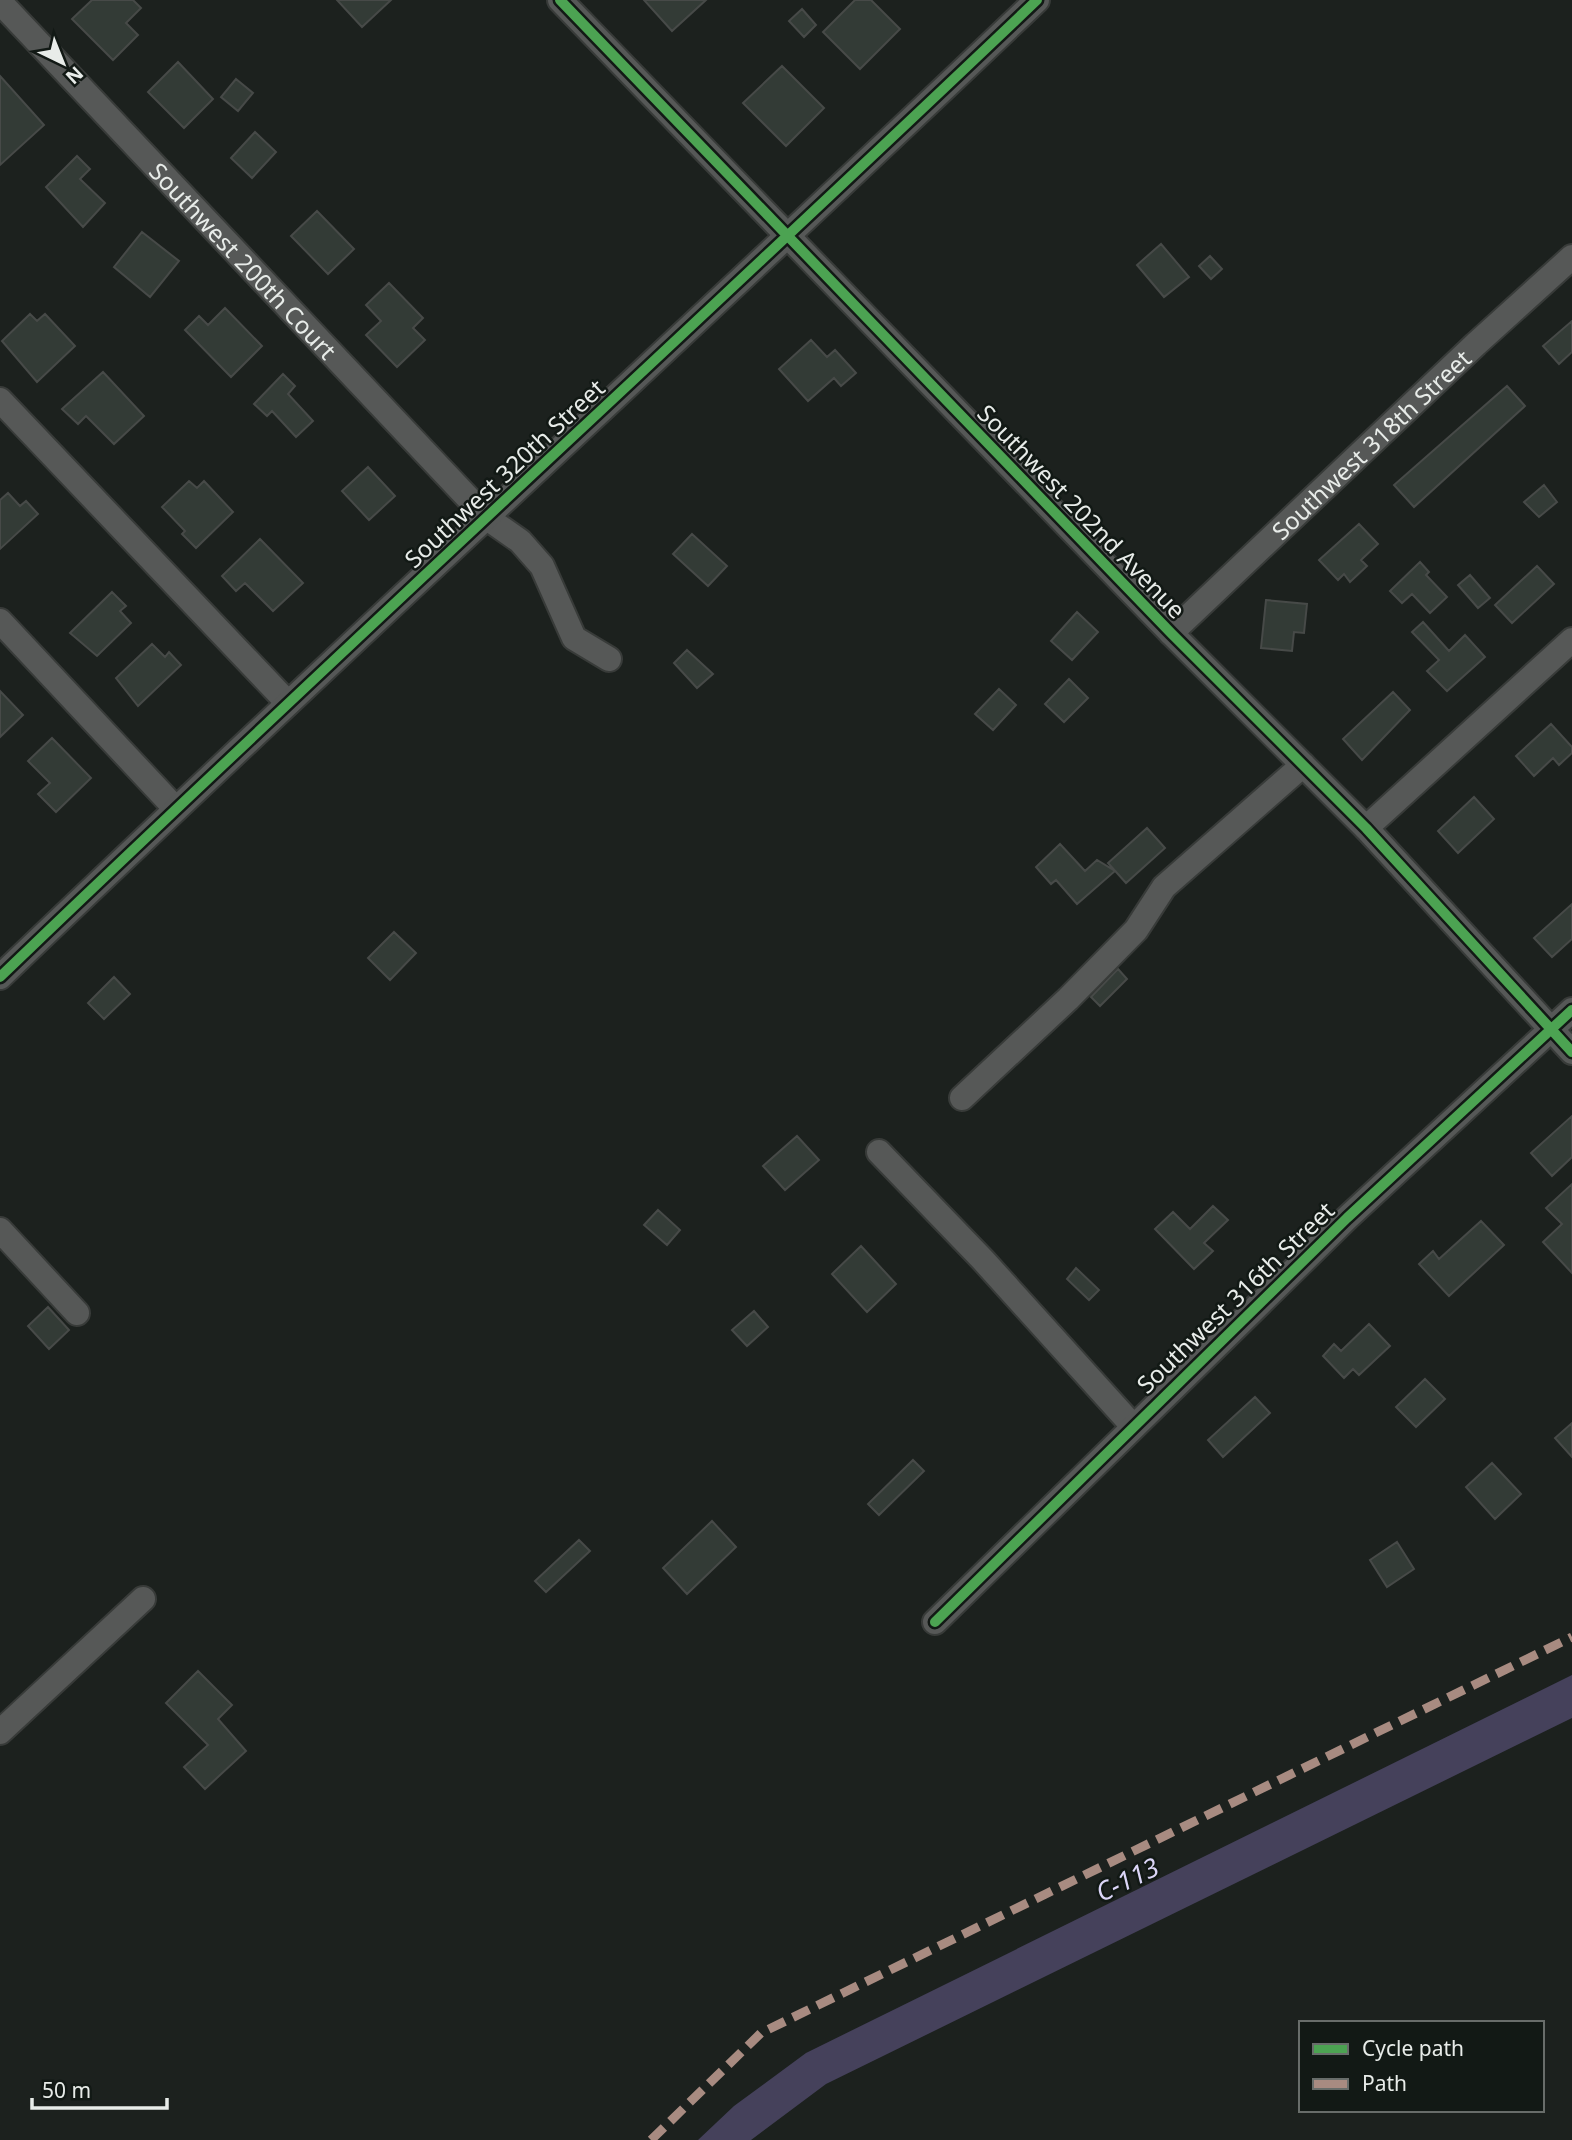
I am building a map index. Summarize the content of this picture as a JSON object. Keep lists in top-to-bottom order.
{
  "streets": {
    "street": [
      "Southwest 200th Court",
      "Southwest 318th Street",
      "Southwest 320th Street",
      "Southwest 202nd Avenue",
      "Southwest 316th Street"
    ]
  },
  "crossings": [
    ["Southwest 200th Court", "Southwest 320th Street"],
    ["Southwest 318th Street", "Southwest 202nd Avenue"],
    ["Southwest 320th Street", "Southwest 202nd Avenue"],
    ["Southwest 202nd Avenue", "Southwest 316th Street"]
  ],
  "water": ["C-113"],
  "legend": ["Cycle path", "Path"],
  "scale_bar": "50 m",
  "north": "bottom right"
}
